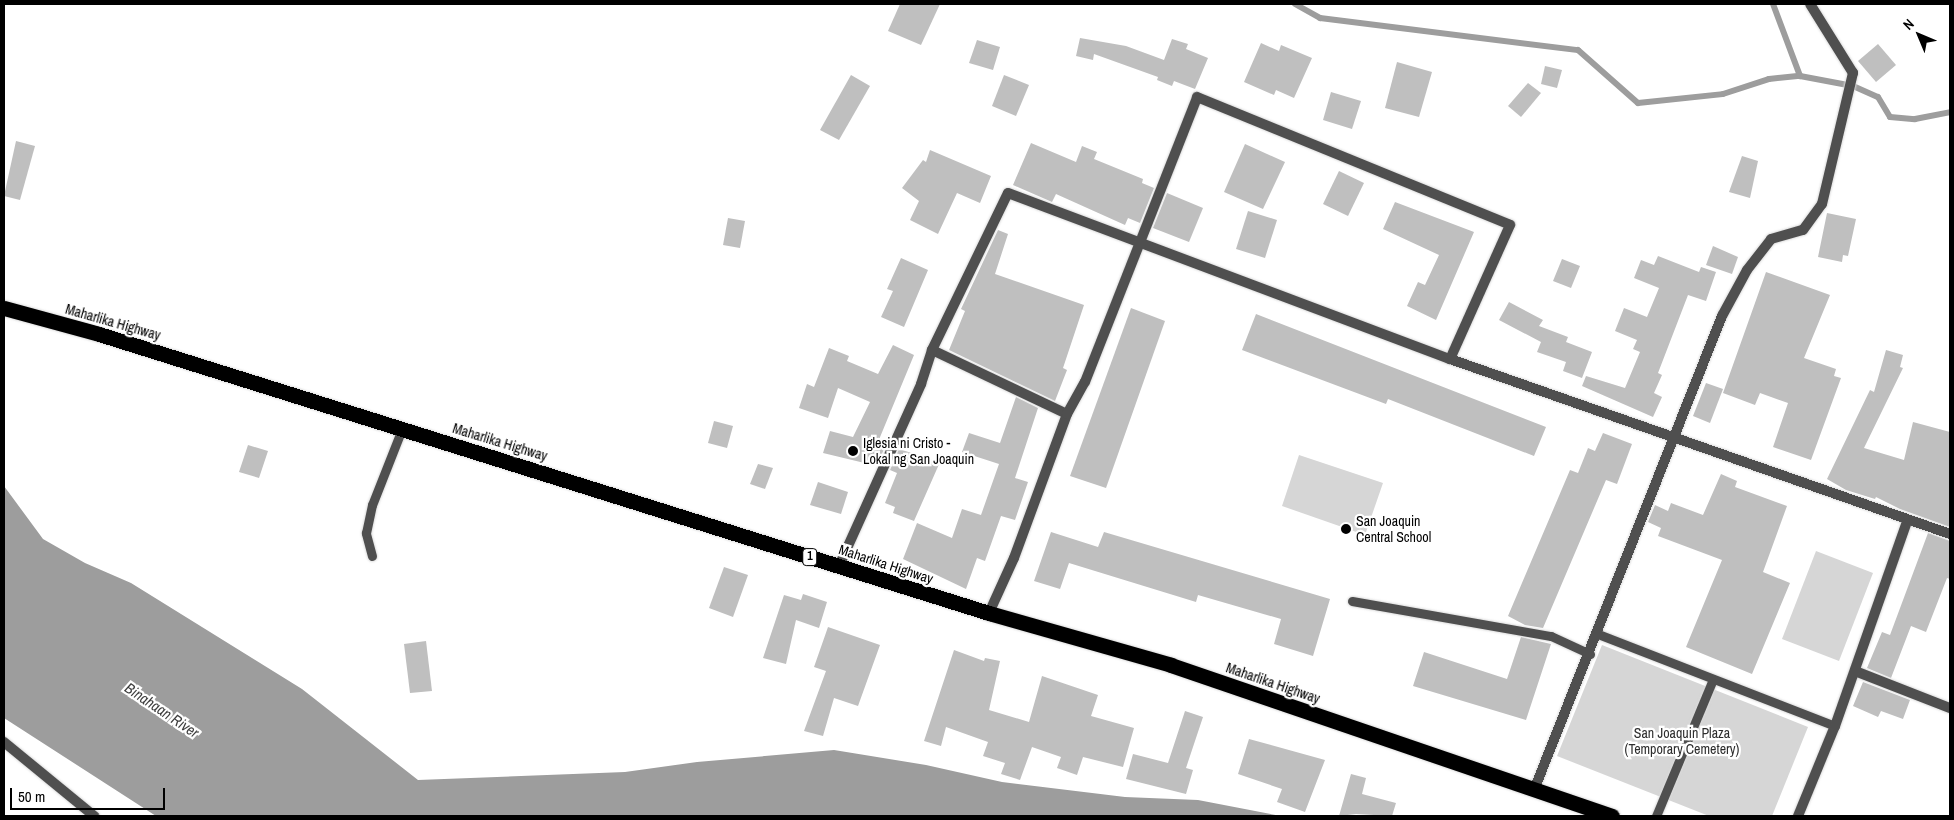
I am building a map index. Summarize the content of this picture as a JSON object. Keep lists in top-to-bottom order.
{
  "streets": {
    "highway": ["Maharlika Highway", "1"]
  },
  "water": ["Binahaan River"],
  "parks": ["San Joaquin Plaza (Temporary Cemetery)"],
  "places": ["Iglesia ni Cristo - Lokal ng San Joaquin", "San Joaquin Central School"],
  "scale_bar": "50 m",
  "north": "top left"
}
